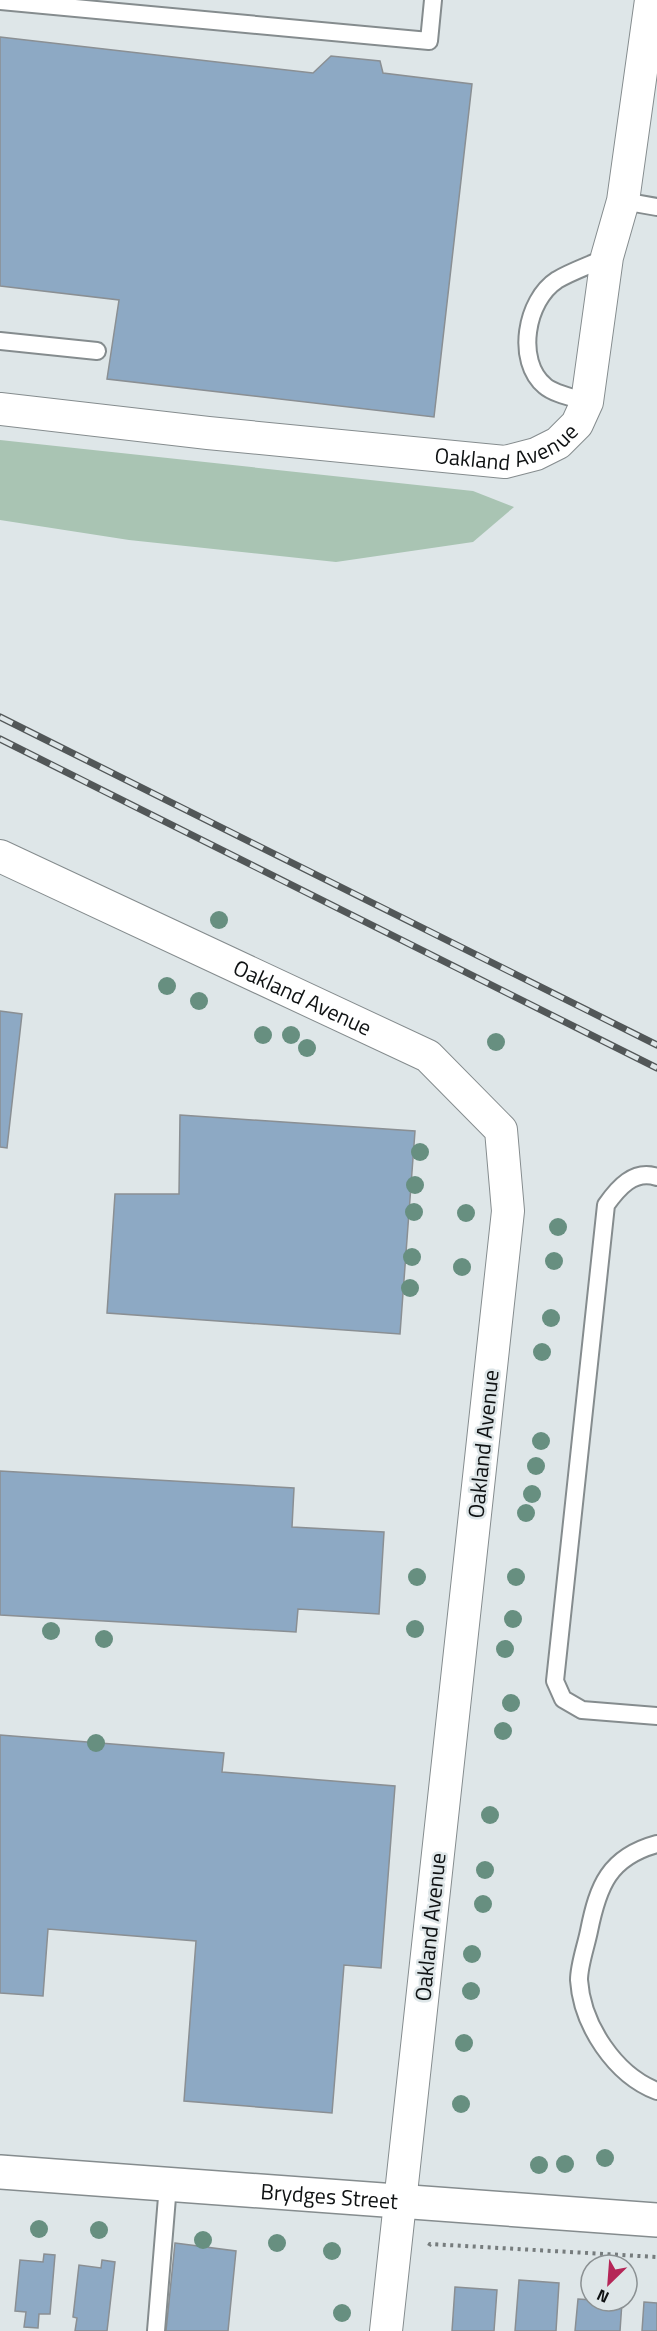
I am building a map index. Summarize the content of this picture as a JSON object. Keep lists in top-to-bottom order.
{
  "streets": {
    "street": ["Oakland Avenue", "Brydges Street"]
  },
  "crossings": [
    ["Oakland Avenue", "Brydges Street"]
  ],
  "north": "bottom left"
}
